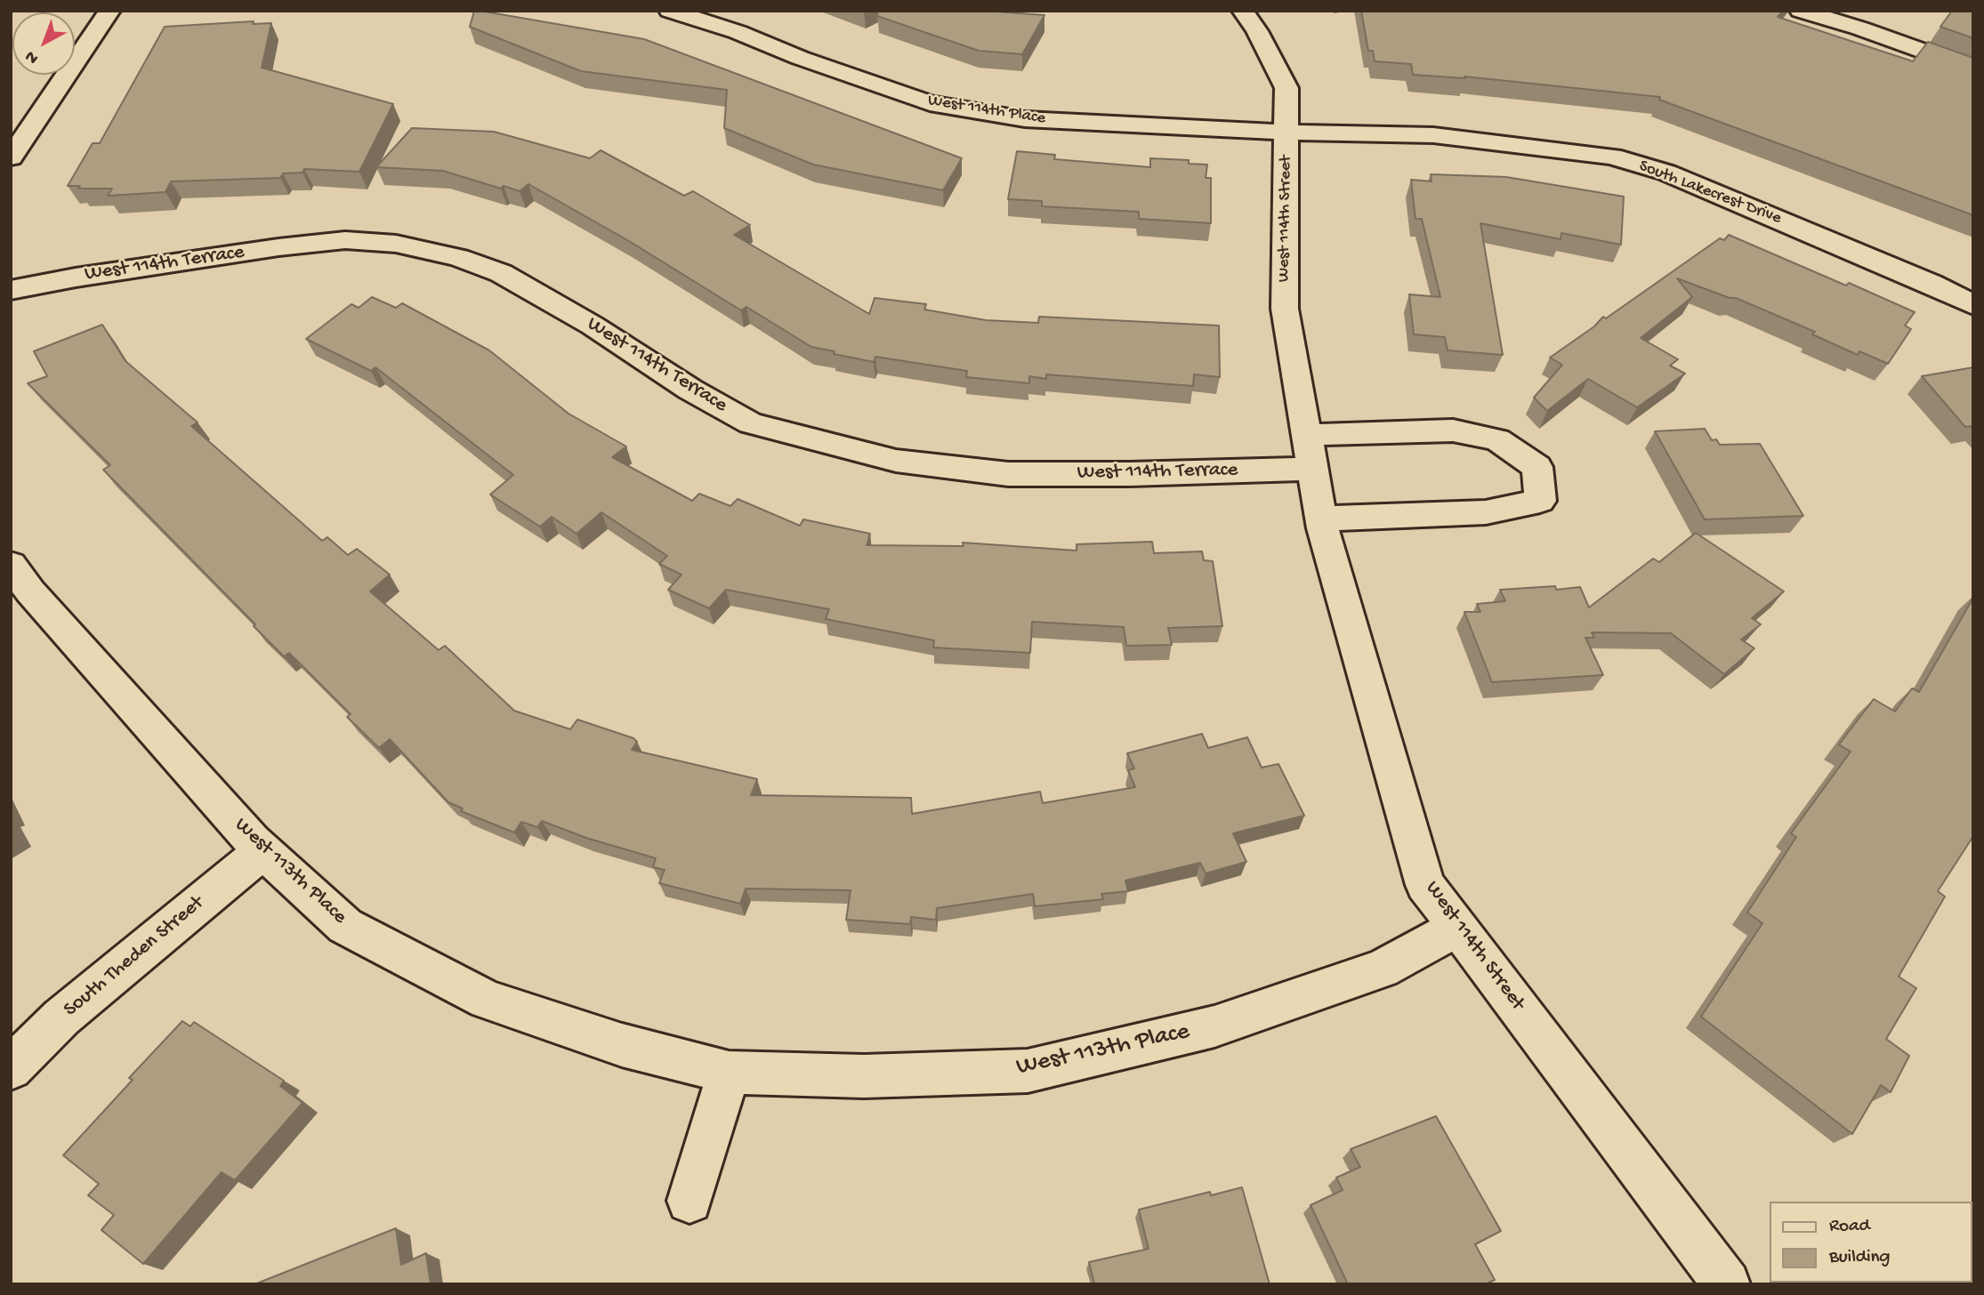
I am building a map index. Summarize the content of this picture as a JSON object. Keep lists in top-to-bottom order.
{
  "streets": {
    "street": [
      "West 114th Place",
      "South Lakecrest Drive",
      "West 114th Street",
      "West 114th Terrace",
      "West 113th Place",
      "South Theden Street"
    ]
  },
  "crossings": [
    ["West 114th Place", "South Lakecrest Drive"],
    ["West 114th Place", "West 114th Street"],
    ["South Lakecrest Drive", "West 114th Street"],
    ["West 114th Street", "West 114th Terrace"],
    ["West 114th Street", "West 113th Place"],
    ["West 113th Place", "South Theden Street"]
  ],
  "legend": ["Road", "Building"],
  "north": "bottom left"
}
